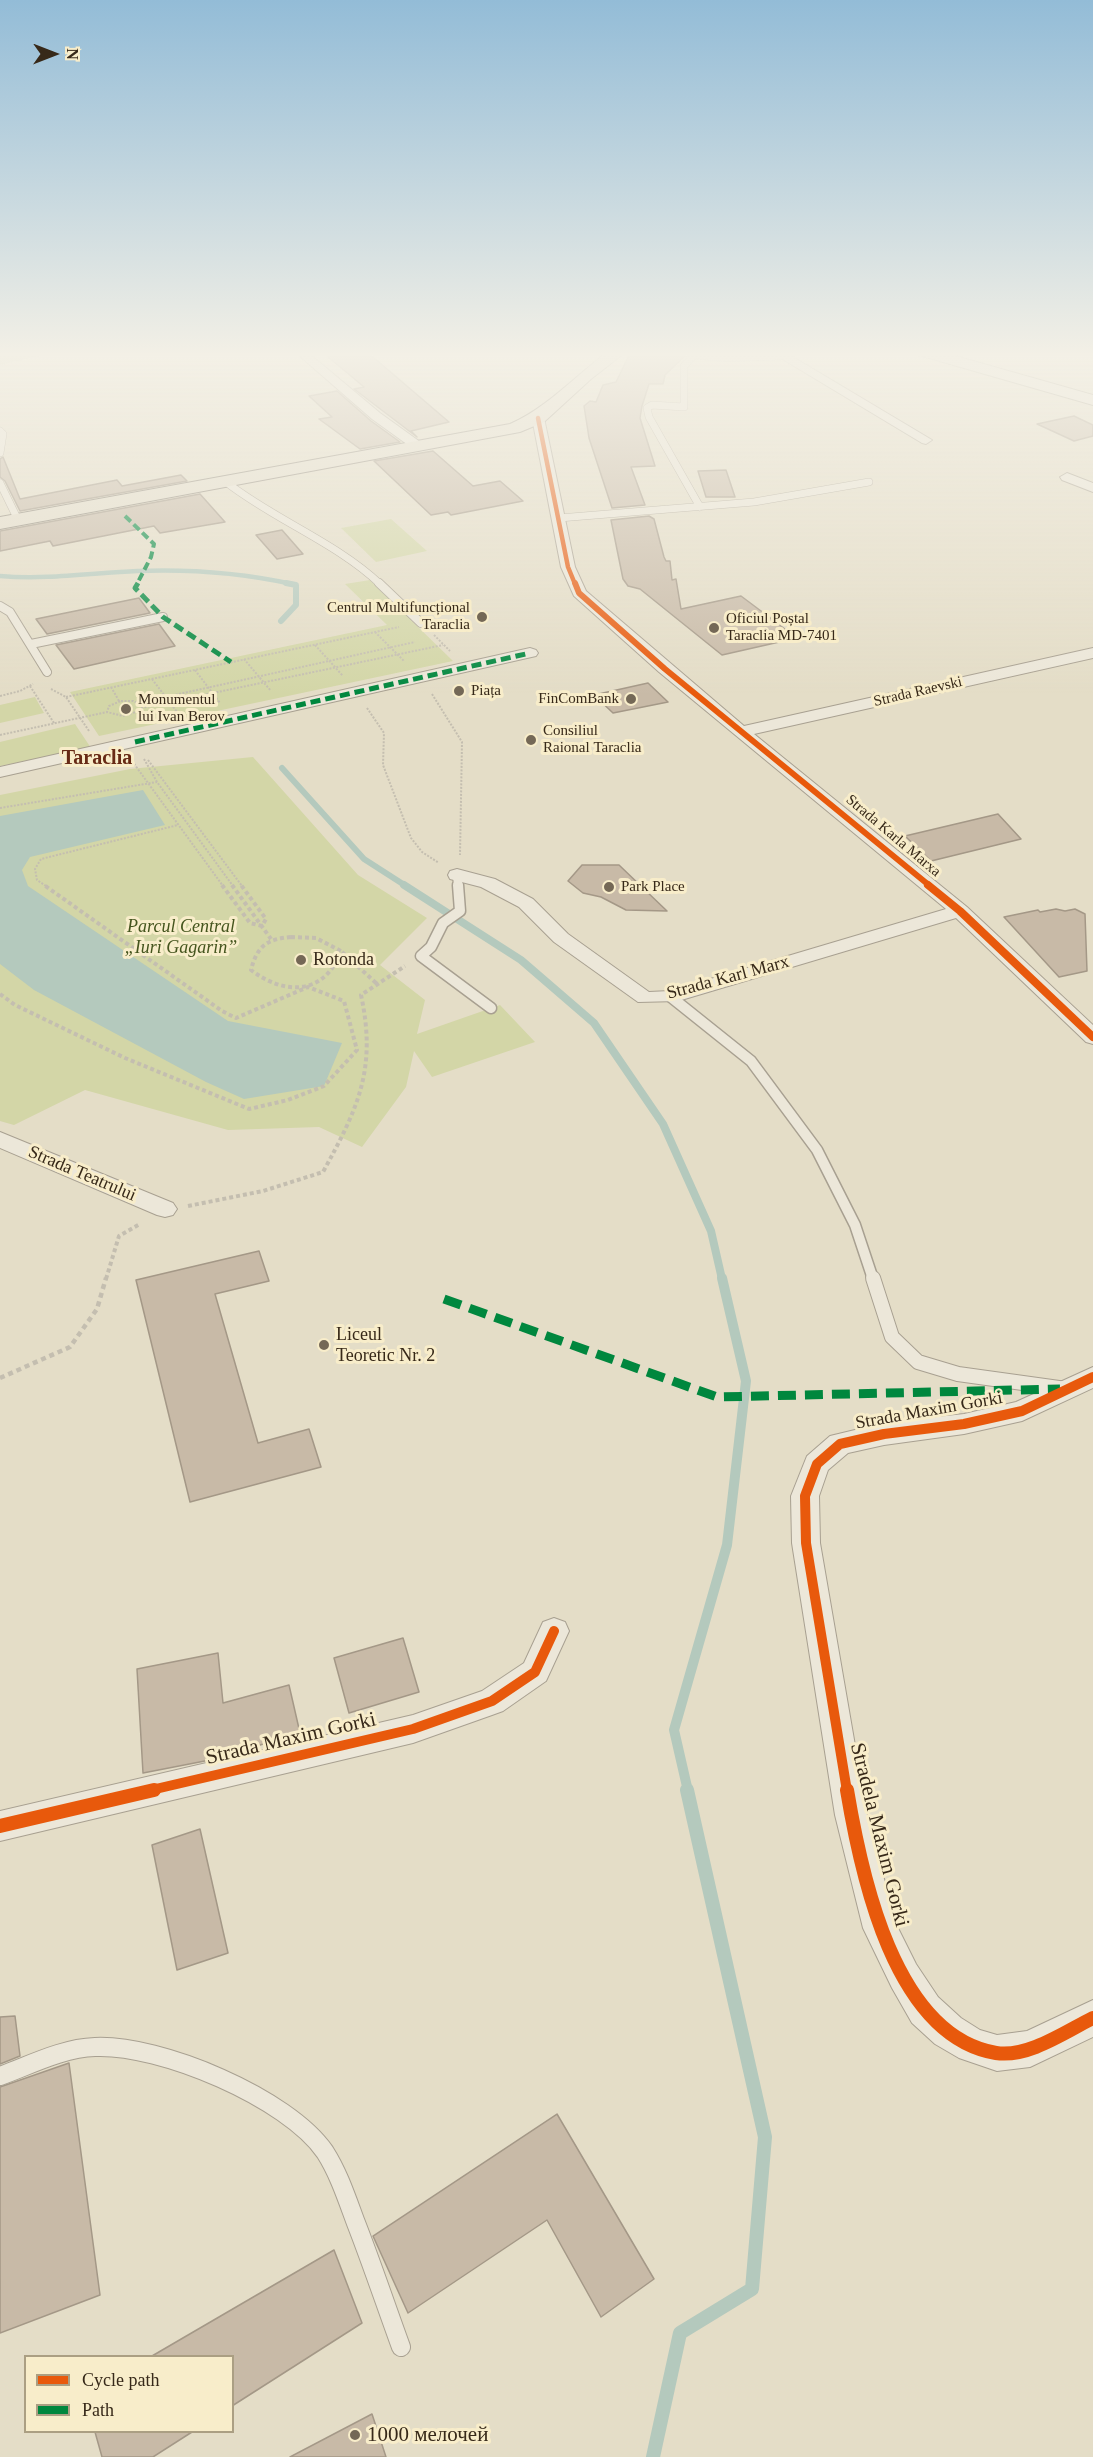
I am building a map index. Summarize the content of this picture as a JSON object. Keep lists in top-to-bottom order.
{
  "streets": {
    "street": [
      "Strada Raevski",
      "Strada Karla Marxa",
      "Strada Karl Marx",
      "Strada Teatrului",
      "Strada Maxim Gorki",
      "Stradela Maxim Gorki"
    ]
  },
  "crossings": [
    ["Strada Raevski", "Strada Karla Marxa"],
    ["Strada Karla Marxa", "Strada Karl Marx"],
    ["Strada Maxim Gorki", "Stradela Maxim Gorki"]
  ],
  "districts": ["Taraclia"],
  "parks": ["Parcul Central „Iuri Gagarin”"],
  "places": [
    "Centrul Multifuncțional Taraclia",
    "Oficiul Poștal Taraclia MD-7401",
    "Piața",
    "FinComBank",
    "Monumentul lui Ivan Berov",
    "Consiliul Raional Taraclia",
    "Park Place",
    "Rotonda",
    "Liceul Teoretic Nr. 2",
    "1000 мелочей"
  ],
  "legend": ["Cycle path", "Path"],
  "north": "right"
}
